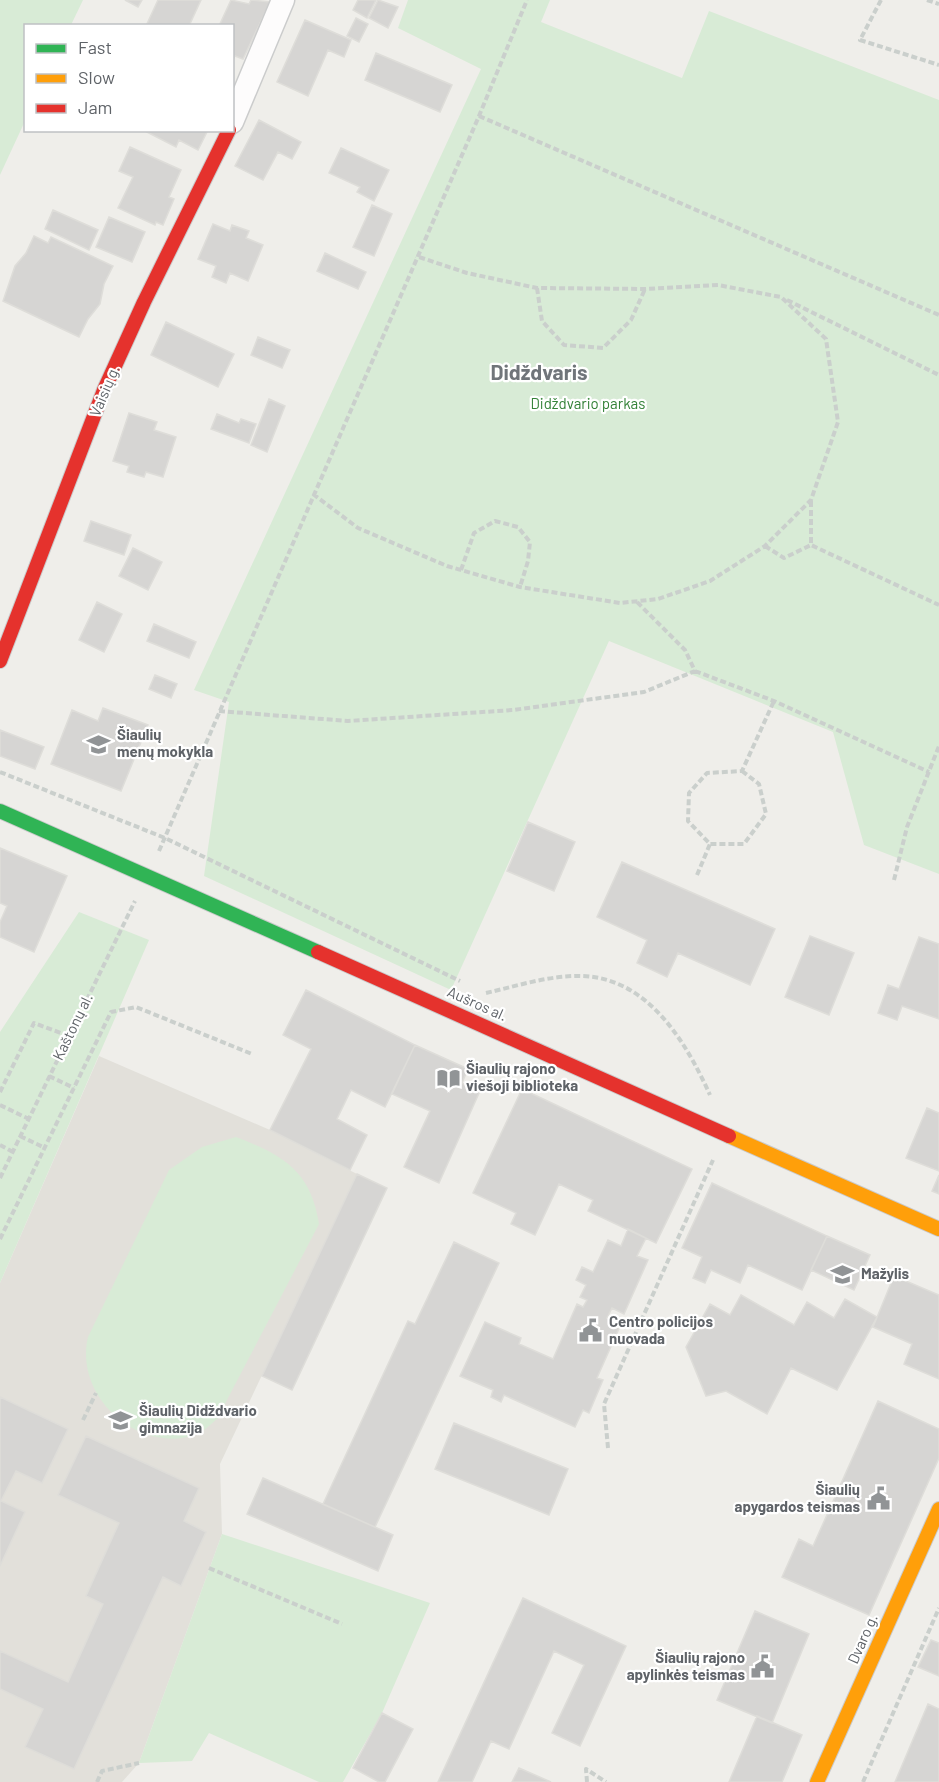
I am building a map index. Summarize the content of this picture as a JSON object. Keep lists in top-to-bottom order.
{
  "streets": {
    "main road": ["Vaisių g.", "Aušros al.", "Dvaro g."],
    "path": ["Kaštonų al."]
  },
  "crossings": [
    ["Aušros al.", "Kaštonų al."]
  ],
  "districts": ["Didždvaris"],
  "parks": ["Didždvario parkas"],
  "places": {
    "school or university": ["Šiaulių menų mokykla", "Mažylis", "Šiaulių Didždvario gimnazija"],
    "library": ["Šiaulių rajono viešoji biblioteka"],
    "public building": ["Centro policijos nuovada", "Šiaulių apygardos teismas", "Šiaulių rajono apylinkės teismas"]
  },
  "legend": ["Fast", "Slow", "Jam"]
}
